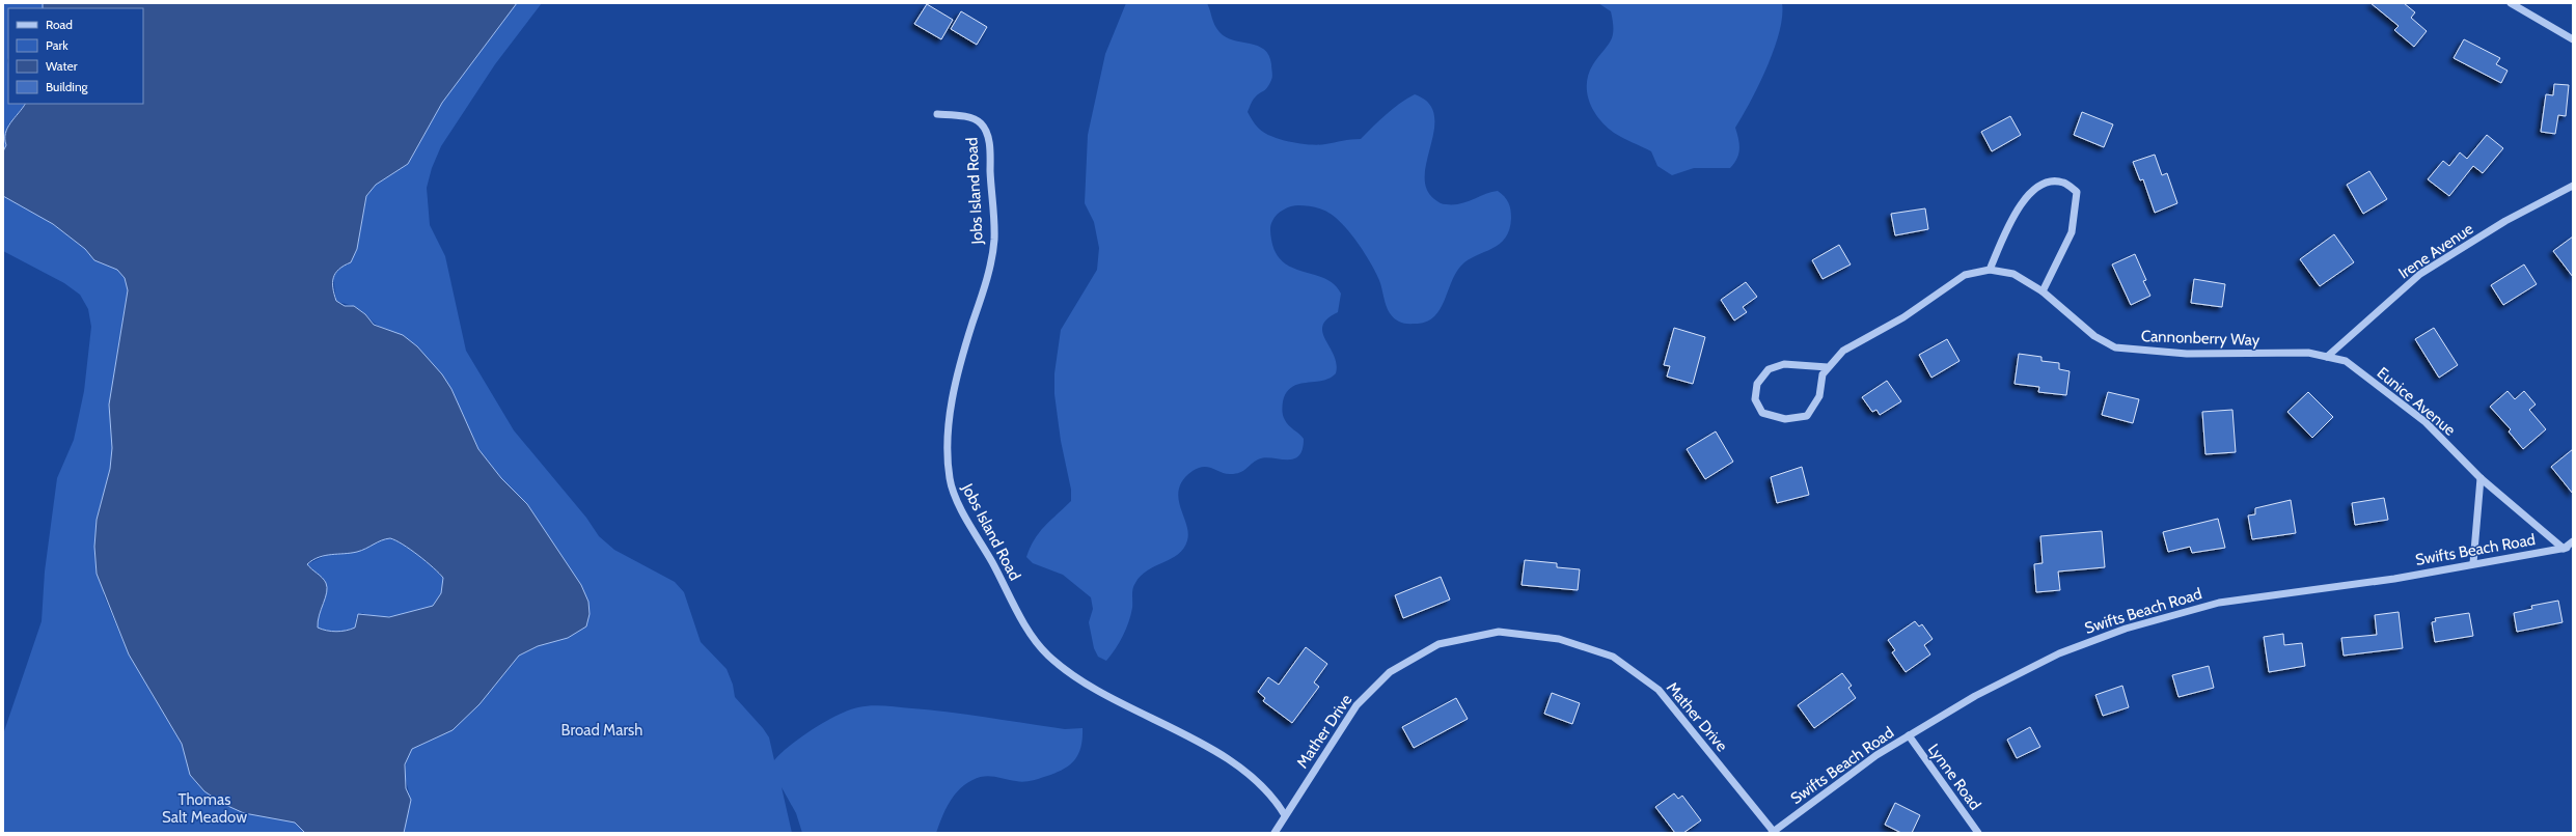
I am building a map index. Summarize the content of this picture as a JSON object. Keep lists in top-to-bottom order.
{
  "streets": {
    "street": [
      "Jobs Island Road",
      "Irene Avenue",
      "Cannonberry Way",
      "Eunice Avenue",
      "Swifts Beach Road",
      "Mather Drive",
      "Lynne Road"
    ]
  },
  "crossings": [
    ["Jobs Island Road", "Mather Drive"],
    ["Irene Avenue", "Cannonberry Way"],
    ["Irene Avenue", "Eunice Avenue"],
    ["Cannonberry Way", "Eunice Avenue"],
    ["Eunice Avenue", "Swifts Beach Road"],
    ["Swifts Beach Road", "Mather Drive"],
    ["Swifts Beach Road", "Lynne Road"]
  ],
  "parks": ["Broad Marsh", "Thomas Salt Meadow"],
  "legend": [
    "Road",
    "Park",
    "Water",
    "Building"
  ]
}
